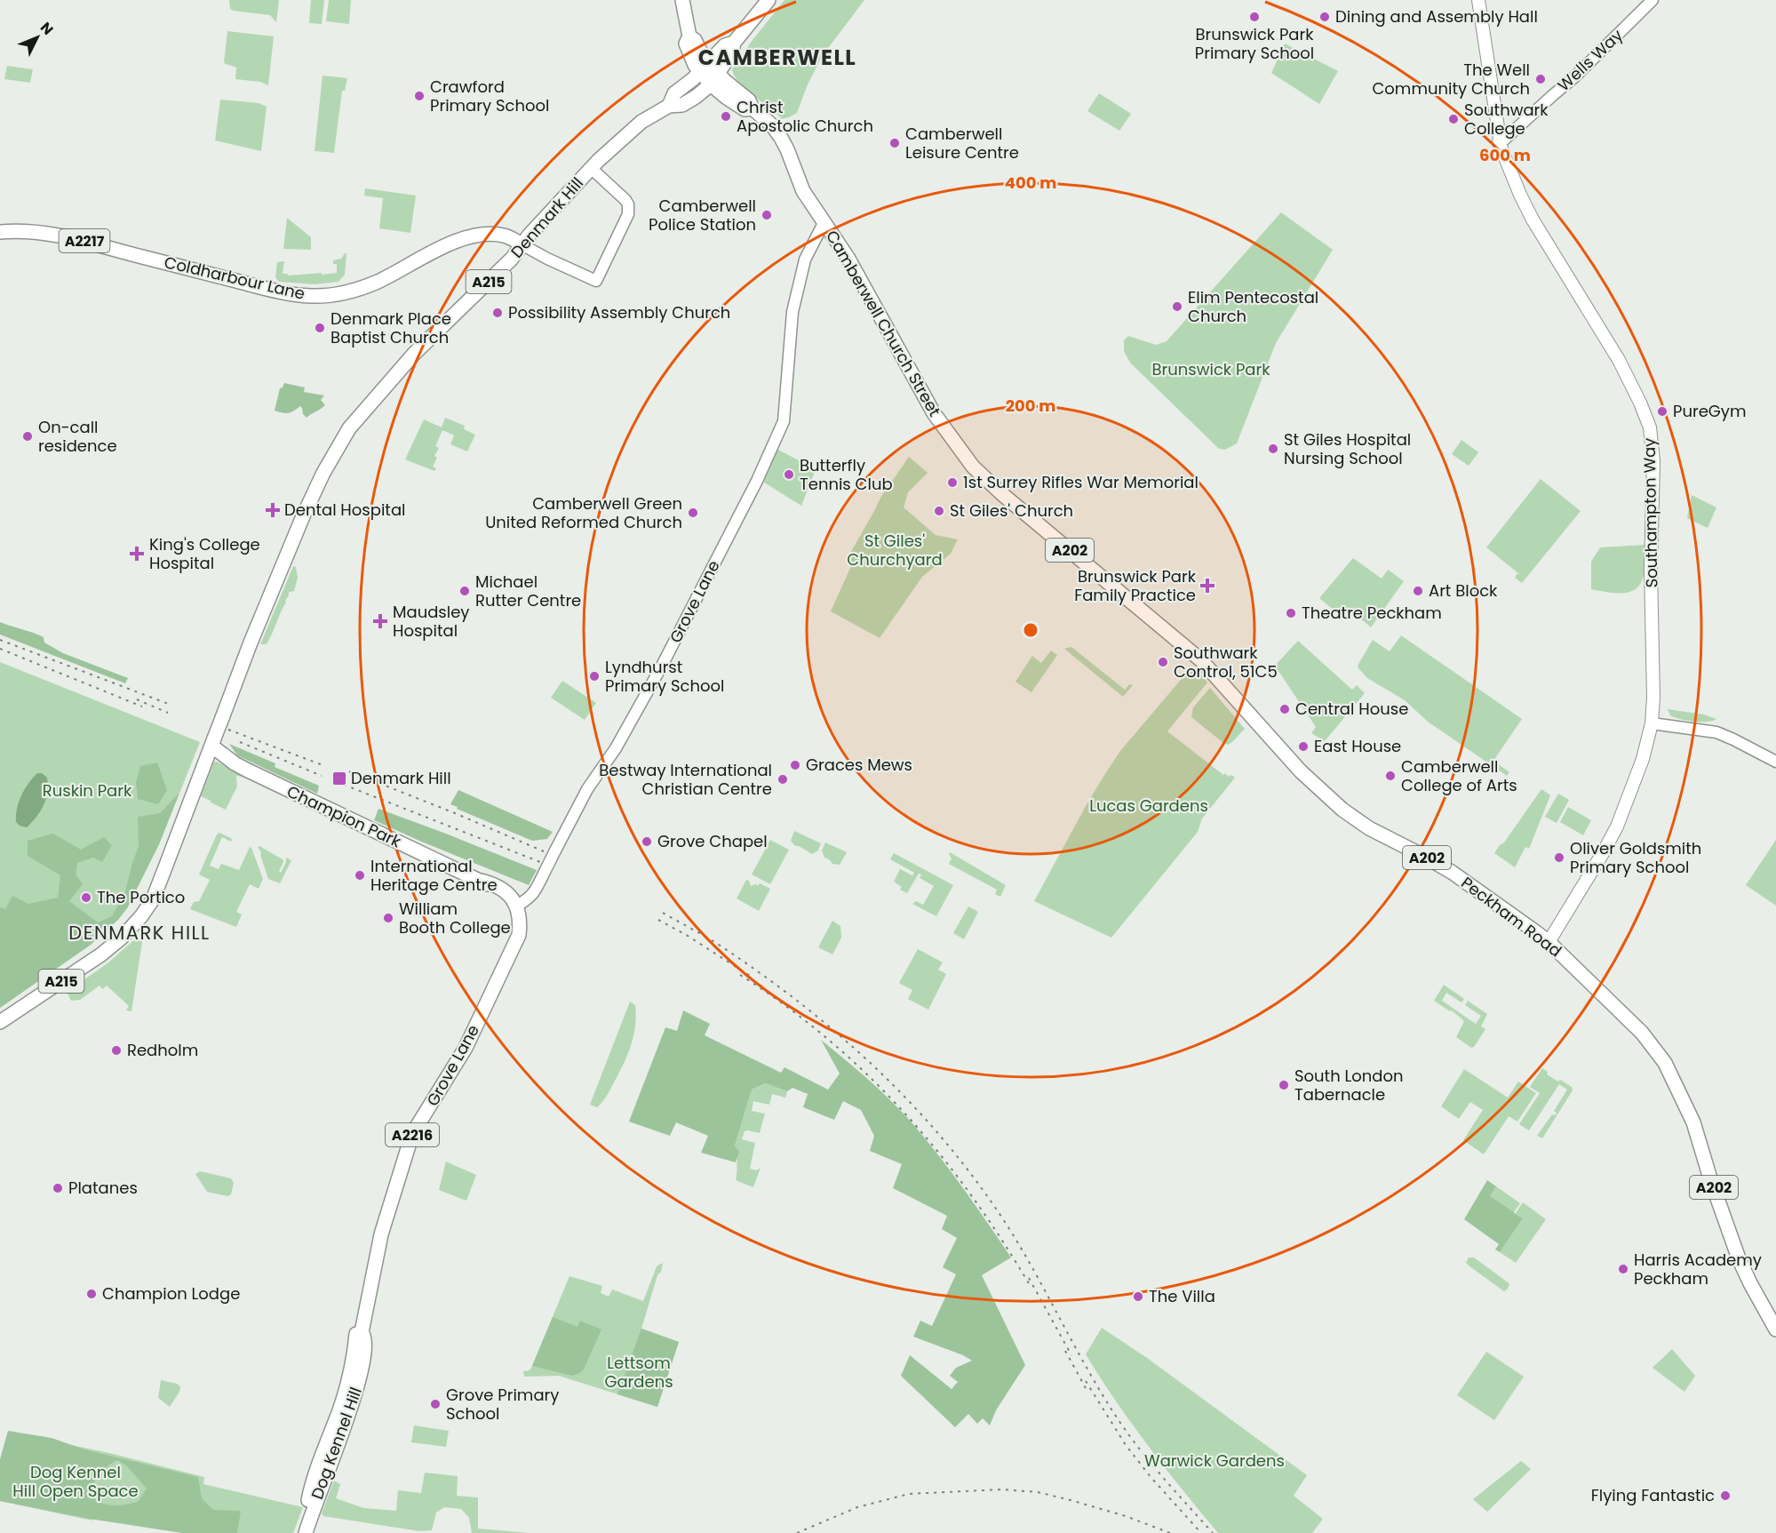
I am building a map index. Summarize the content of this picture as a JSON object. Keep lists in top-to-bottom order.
{
  "streets": {
    "main road": [
      "Denmark Hill",
      "A2217",
      "Coldharbour Lane",
      "A215",
      "Camberwell Church Street",
      "Southampton Way",
      "A202",
      "Grove Lane",
      "Champion Park",
      "Peckham Road",
      "A2216",
      "Dog Kennel Hill"
    ],
    "street": ["Wells Way"]
  },
  "crossings": [
    ["Wells Way", "Southampton Way"],
    ["Denmark Hill", "Coldharbour Lane"],
    ["Denmark Hill", "A215"],
    ["Denmark Hill", "Camberwell Church Street"],
    ["Denmark Hill", "A202"],
    ["Denmark Hill", "Champion Park"],
    ["A215", "Camberwell Church Street"],
    ["A215", "A202"],
    ["Camberwell Church Street", "A202"],
    ["Camberwell Church Street", "Grove Lane"],
    ["Camberwell Church Street", "Peckham Road"],
    ["Southampton Way", "Peckham Road"],
    ["Grove Lane", "Champion Park"],
    ["Grove Lane", "Dog Kennel Hill"]
  ],
  "districts": ["CAMBERWELL", "DENMARK HILL"],
  "parks": [
    "Brunswick Park",
    "St Giles' Churchyard",
    "Ruskin Park",
    "Lucas Gardens",
    "Lettsom Gardens",
    "Warwick Gardens",
    "Dog Kennel Hill Open Space"
  ],
  "places": {
    "other": [
      "Brunswick Park Primary School",
      "Dining and Assembly Hall",
      "The Well Community Church",
      "Crawford Primary School",
      "Christ Apostolic Church",
      "Southwark College",
      "Camberwell Leisure Centre",
      "Camberwell Police Station",
      "Elim Pentecostal Church",
      "Possibility Assembly Church",
      "Denmark Place Baptist Church",
      "PureGym",
      "On-call residence",
      "St Giles Hospital Nursing School",
      "Butterfly Tennis Club",
      "1st Surrey Rifles War Memorial",
      "St Giles' Church",
      "Camberwell Green United Reformed Church",
      "Michael Rutter Centre",
      "Art Block",
      "Theatre Peckham",
      "Southwark Control, 51C5",
      "Lyndhurst Primary School",
      "Central House",
      "East House",
      "Graces Mews",
      "Camberwell College of Arts",
      "Bestway International Christian Centre",
      "Grove Chapel",
      "Oliver Goldsmith Primary School",
      "International Heritage Centre",
      "The Portico",
      "William Booth College",
      "Redholm",
      "South London Tabernacle",
      "Platanes",
      "Harris Academy Peckham",
      "Champion Lodge",
      "The Villa",
      "Grove Primary School",
      "Flying Fantastic"
    ],
    "health": [
      "Dental Hospital",
      "King's College Hospital",
      "Brunswick Park Family Practice",
      "Maudsley Hospital"
    ],
    "transit": ["Denmark Hill"]
  },
  "north": "top right",
  "rings": ["600 m", "400 m", "200 m"]
}
